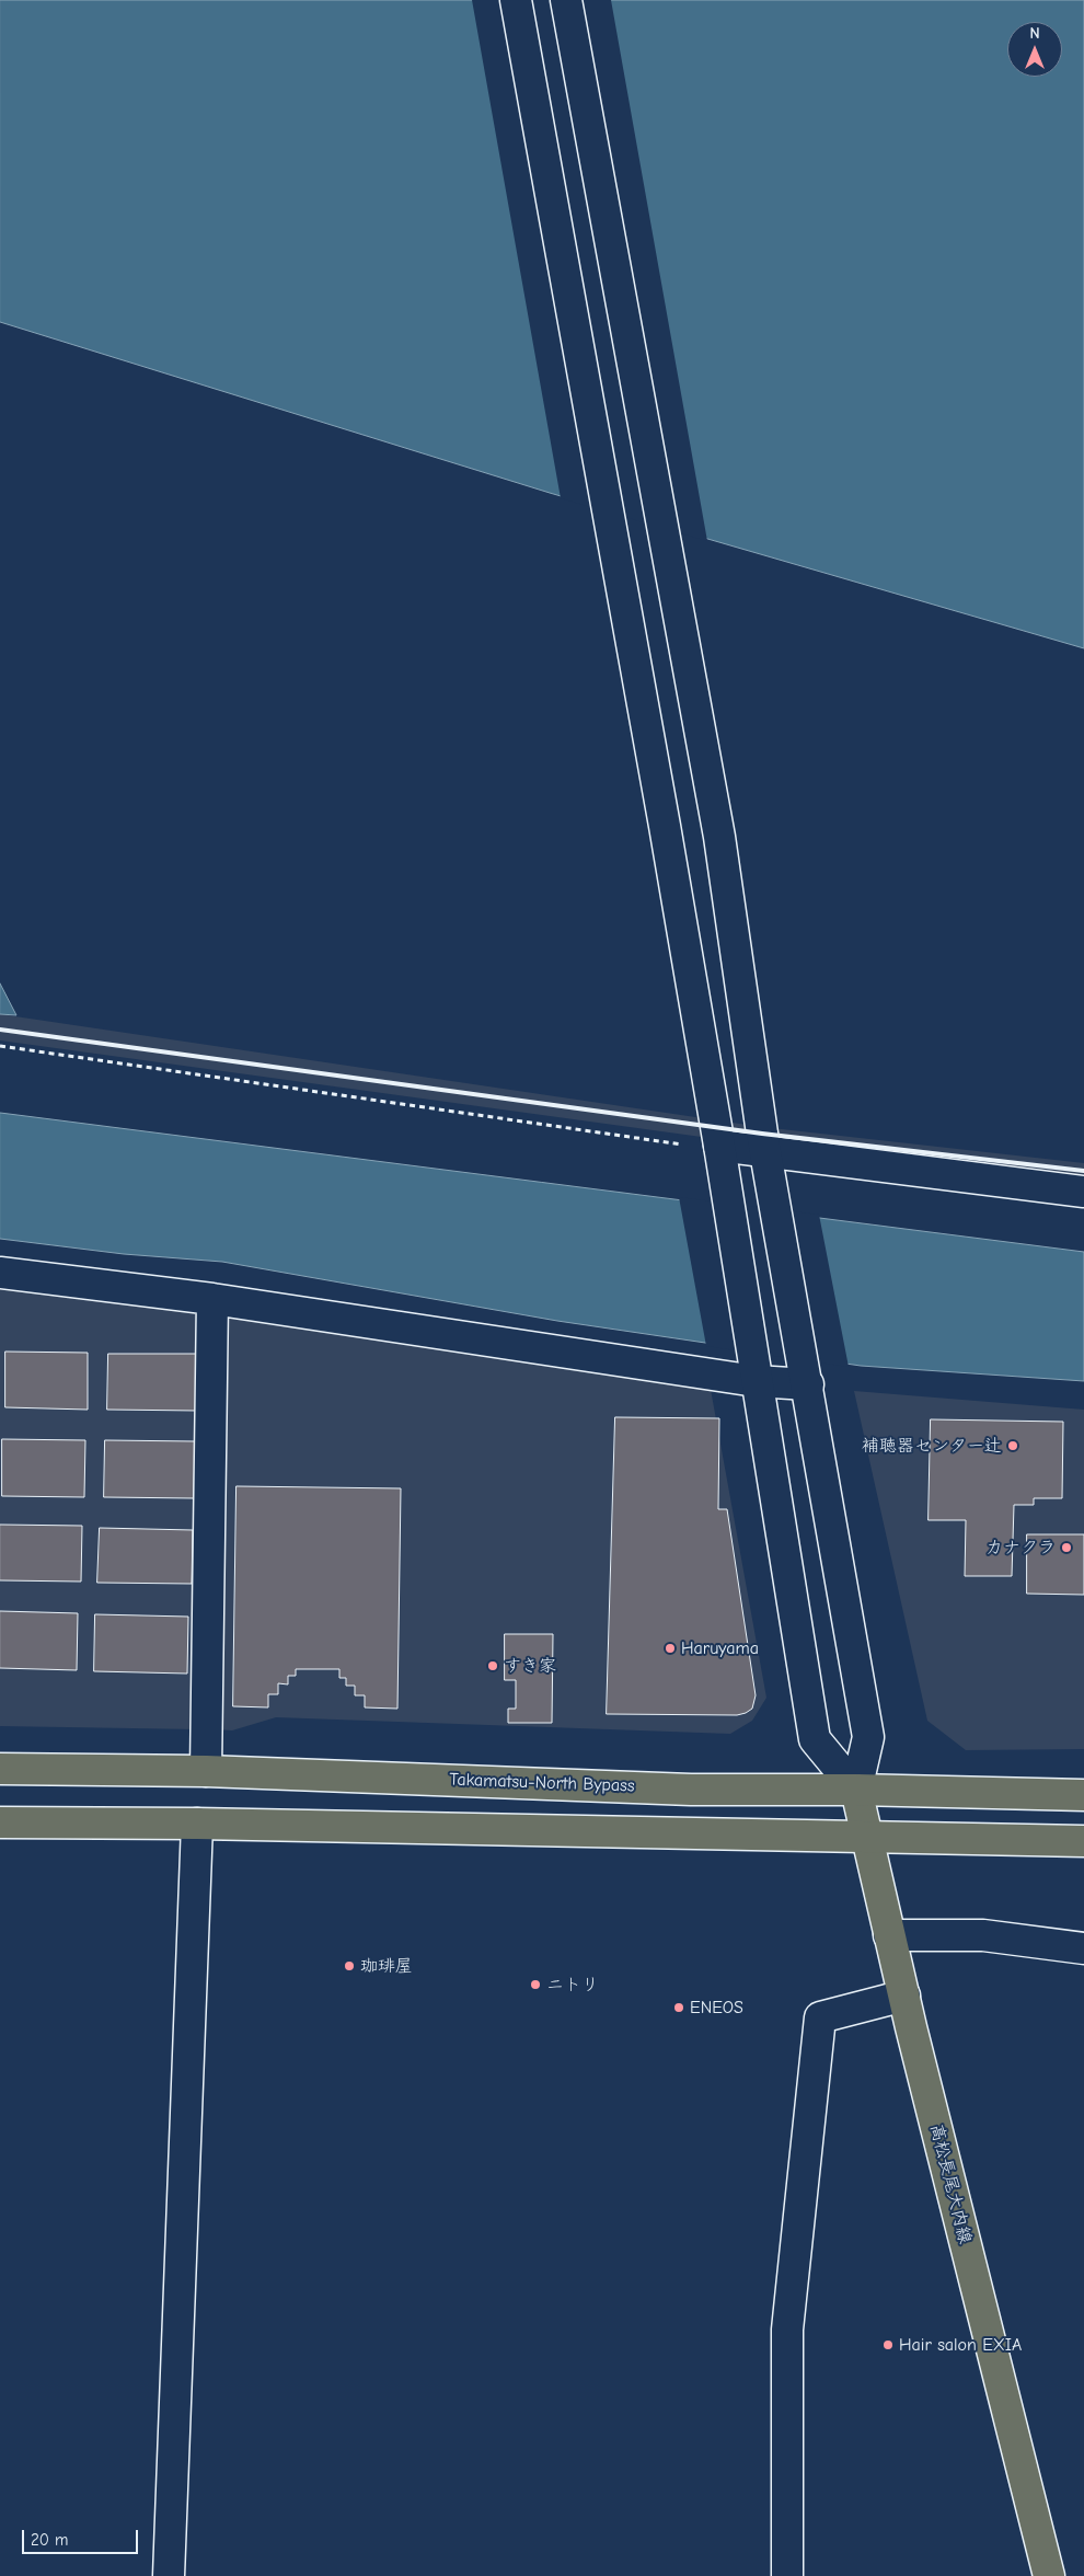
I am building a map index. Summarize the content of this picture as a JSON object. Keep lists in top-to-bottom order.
{
  "streets": {
    "main road": ["Takamatsu-North Bypass", "高松長尾大内線"]
  },
  "crossings": [
    ["Takamatsu-North Bypass", "高松長尾大内線"]
  ],
  "places": [
    "補聴器センター辻",
    "カナクラ",
    "Haruyama",
    "すき家",
    "珈琲屋",
    "ニトリ",
    "ENEOS",
    "Hair salon EXIA"
  ],
  "scale_bar": "20 m",
  "north": "top"
}
